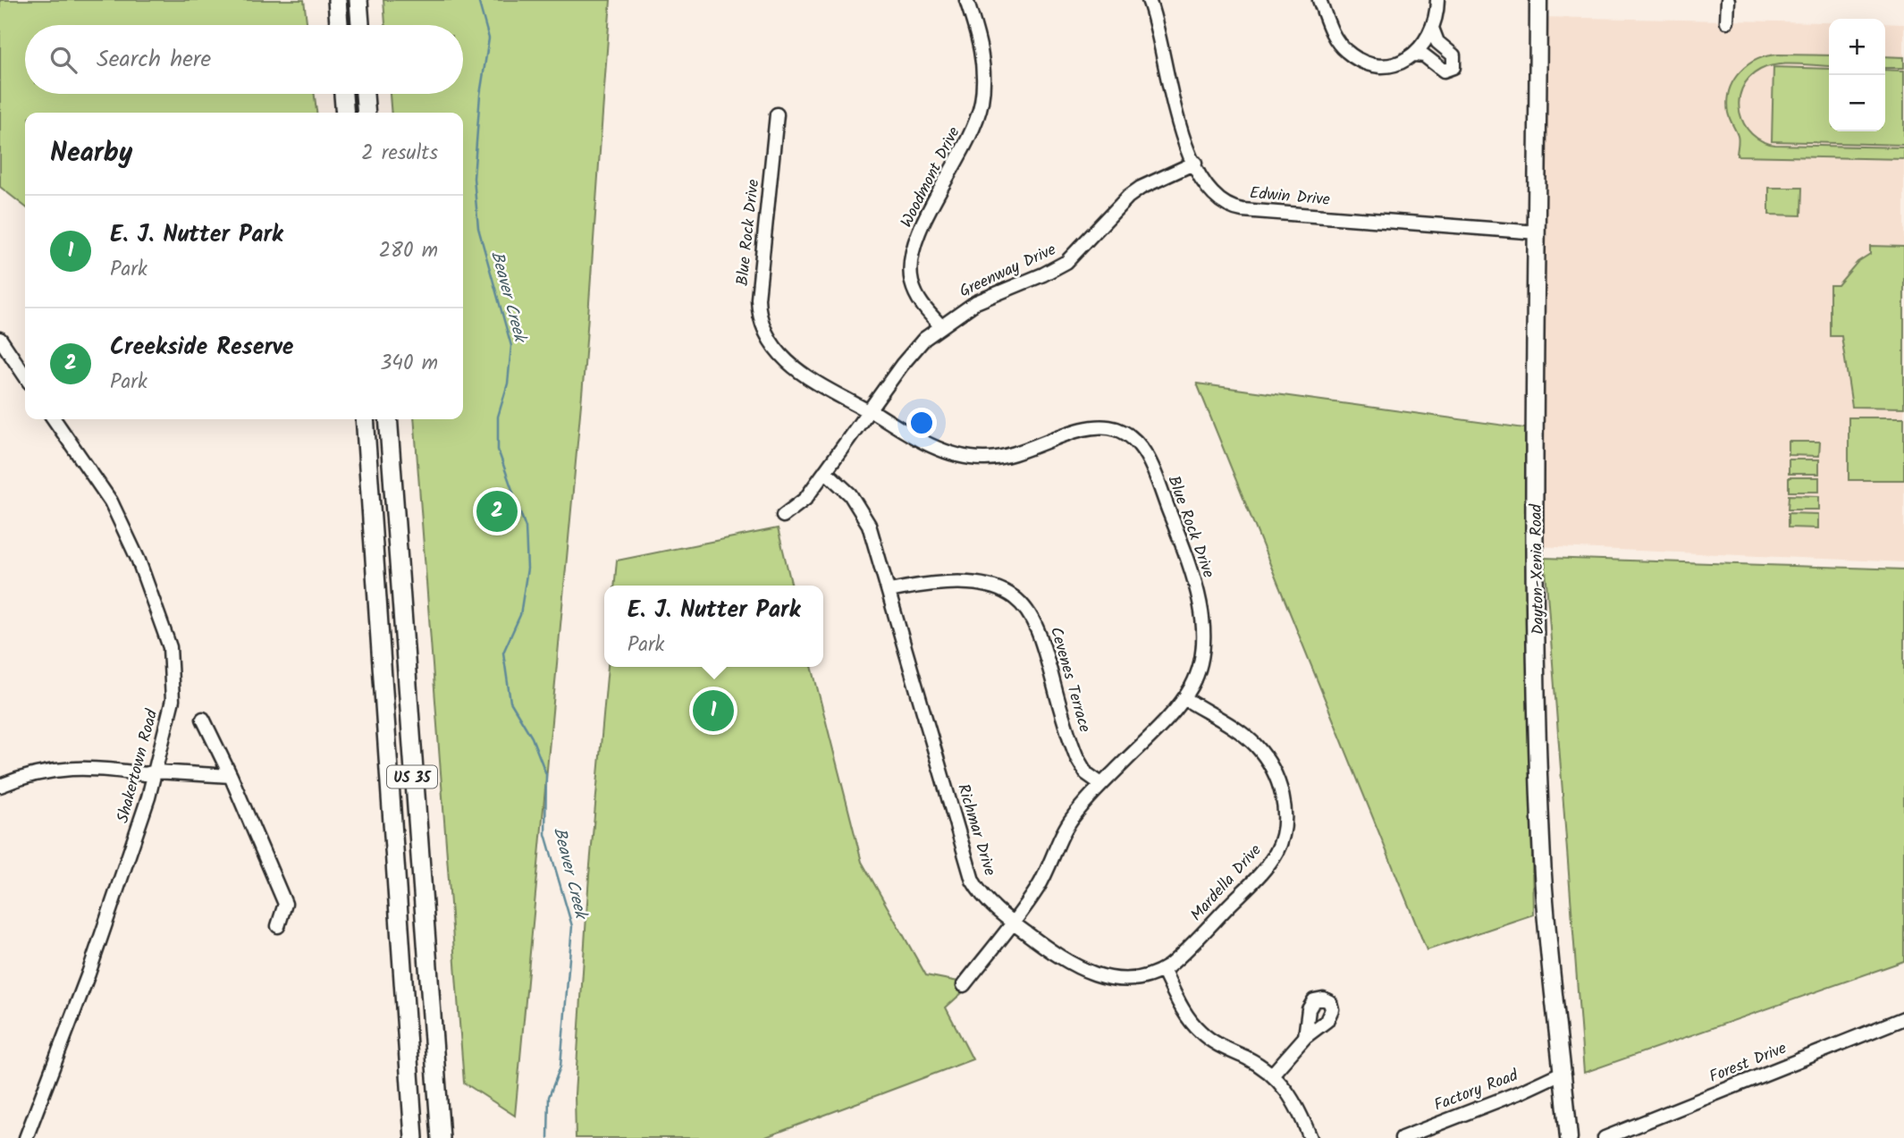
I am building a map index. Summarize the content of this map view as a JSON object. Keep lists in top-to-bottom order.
{
  "streets": {
    "highway": ["US 35"],
    "main road": ["Dayton-Xenia Road"],
    "street": [
      "Woodmont Drive",
      "Edwin Drive",
      "Blue Rock Drive",
      "Greenway Drive",
      "Cevenes Terrace",
      "Shakertown Road",
      "Richmar Drive",
      "Mardella Drive",
      "Forest Drive",
      "Factory Road"
    ]
  },
  "crossings": [
    ["Woodmont Drive", "Greenway Drive"],
    ["Edwin Drive", "Greenway Drive"],
    ["Edwin Drive", "Dayton-Xenia Road"],
    ["Blue Rock Drive", "Greenway Drive"],
    ["Blue Rock Drive", "Cevenes Terrace"],
    ["Blue Rock Drive", "Richmar Drive"],
    ["Blue Rock Drive", "Mardella Drive"],
    ["Greenway Drive", "Richmar Drive"],
    ["Dayton-Xenia Road", "Factory Road"],
    ["Cevenes Terrace", "Richmar Drive"],
    ["Richmar Drive", "Mardella Drive"]
  ],
  "water": ["Beaver Creek"],
  "page": {
    "map_buttons": ["+", "−"],
    "search": "Search here",
    "heading": ["Nearby", "2 results"],
    "list": [
      {
        "mark": "1",
        "name": "E. J. Nutter Park",
        "note": "Park",
        "value": "280 m"
      },
      {
        "mark": "2",
        "name": "Creekside Reserve",
        "note": "Park",
        "value": "340 m"
      }
    ],
    "pins": ["2", "1"],
    "popup": ["E. J. Nutter Park", "Park"]
  }
}
